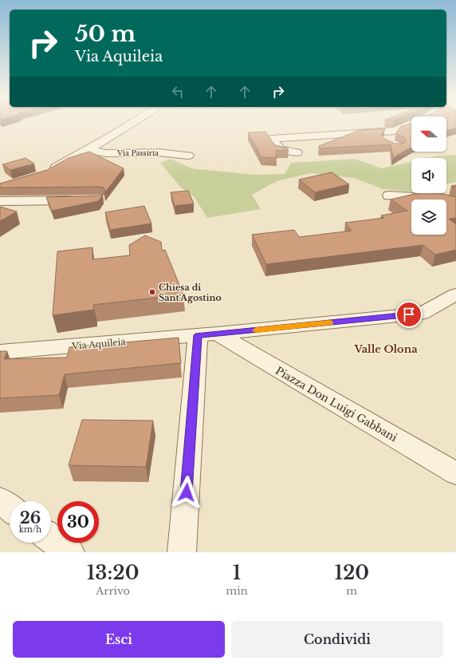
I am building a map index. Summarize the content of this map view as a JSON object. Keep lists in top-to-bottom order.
{
  "streets": {
    "street": ["Via Passiria", "Via Aquileia", "Piazza Don Luigi Gabbani"]
  },
  "crossings": [
    ["Via Aquileia", "Piazza Don Luigi Gabbani"]
  ],
  "districts": ["Valle Olona"],
  "places": ["Chiesa di Sant'Agostino"],
  "north": "left",
  "page": {
    "turn": ["50 m", "Via Aquileia"],
    "speed": "26 km/h",
    "limit": "30",
    "eta": [
      "13:20",
      "Arrivo",
      "1",
      "min",
      "120",
      "m"
    ],
    "buttons": ["Esci", "Condividi"]
  }
}
